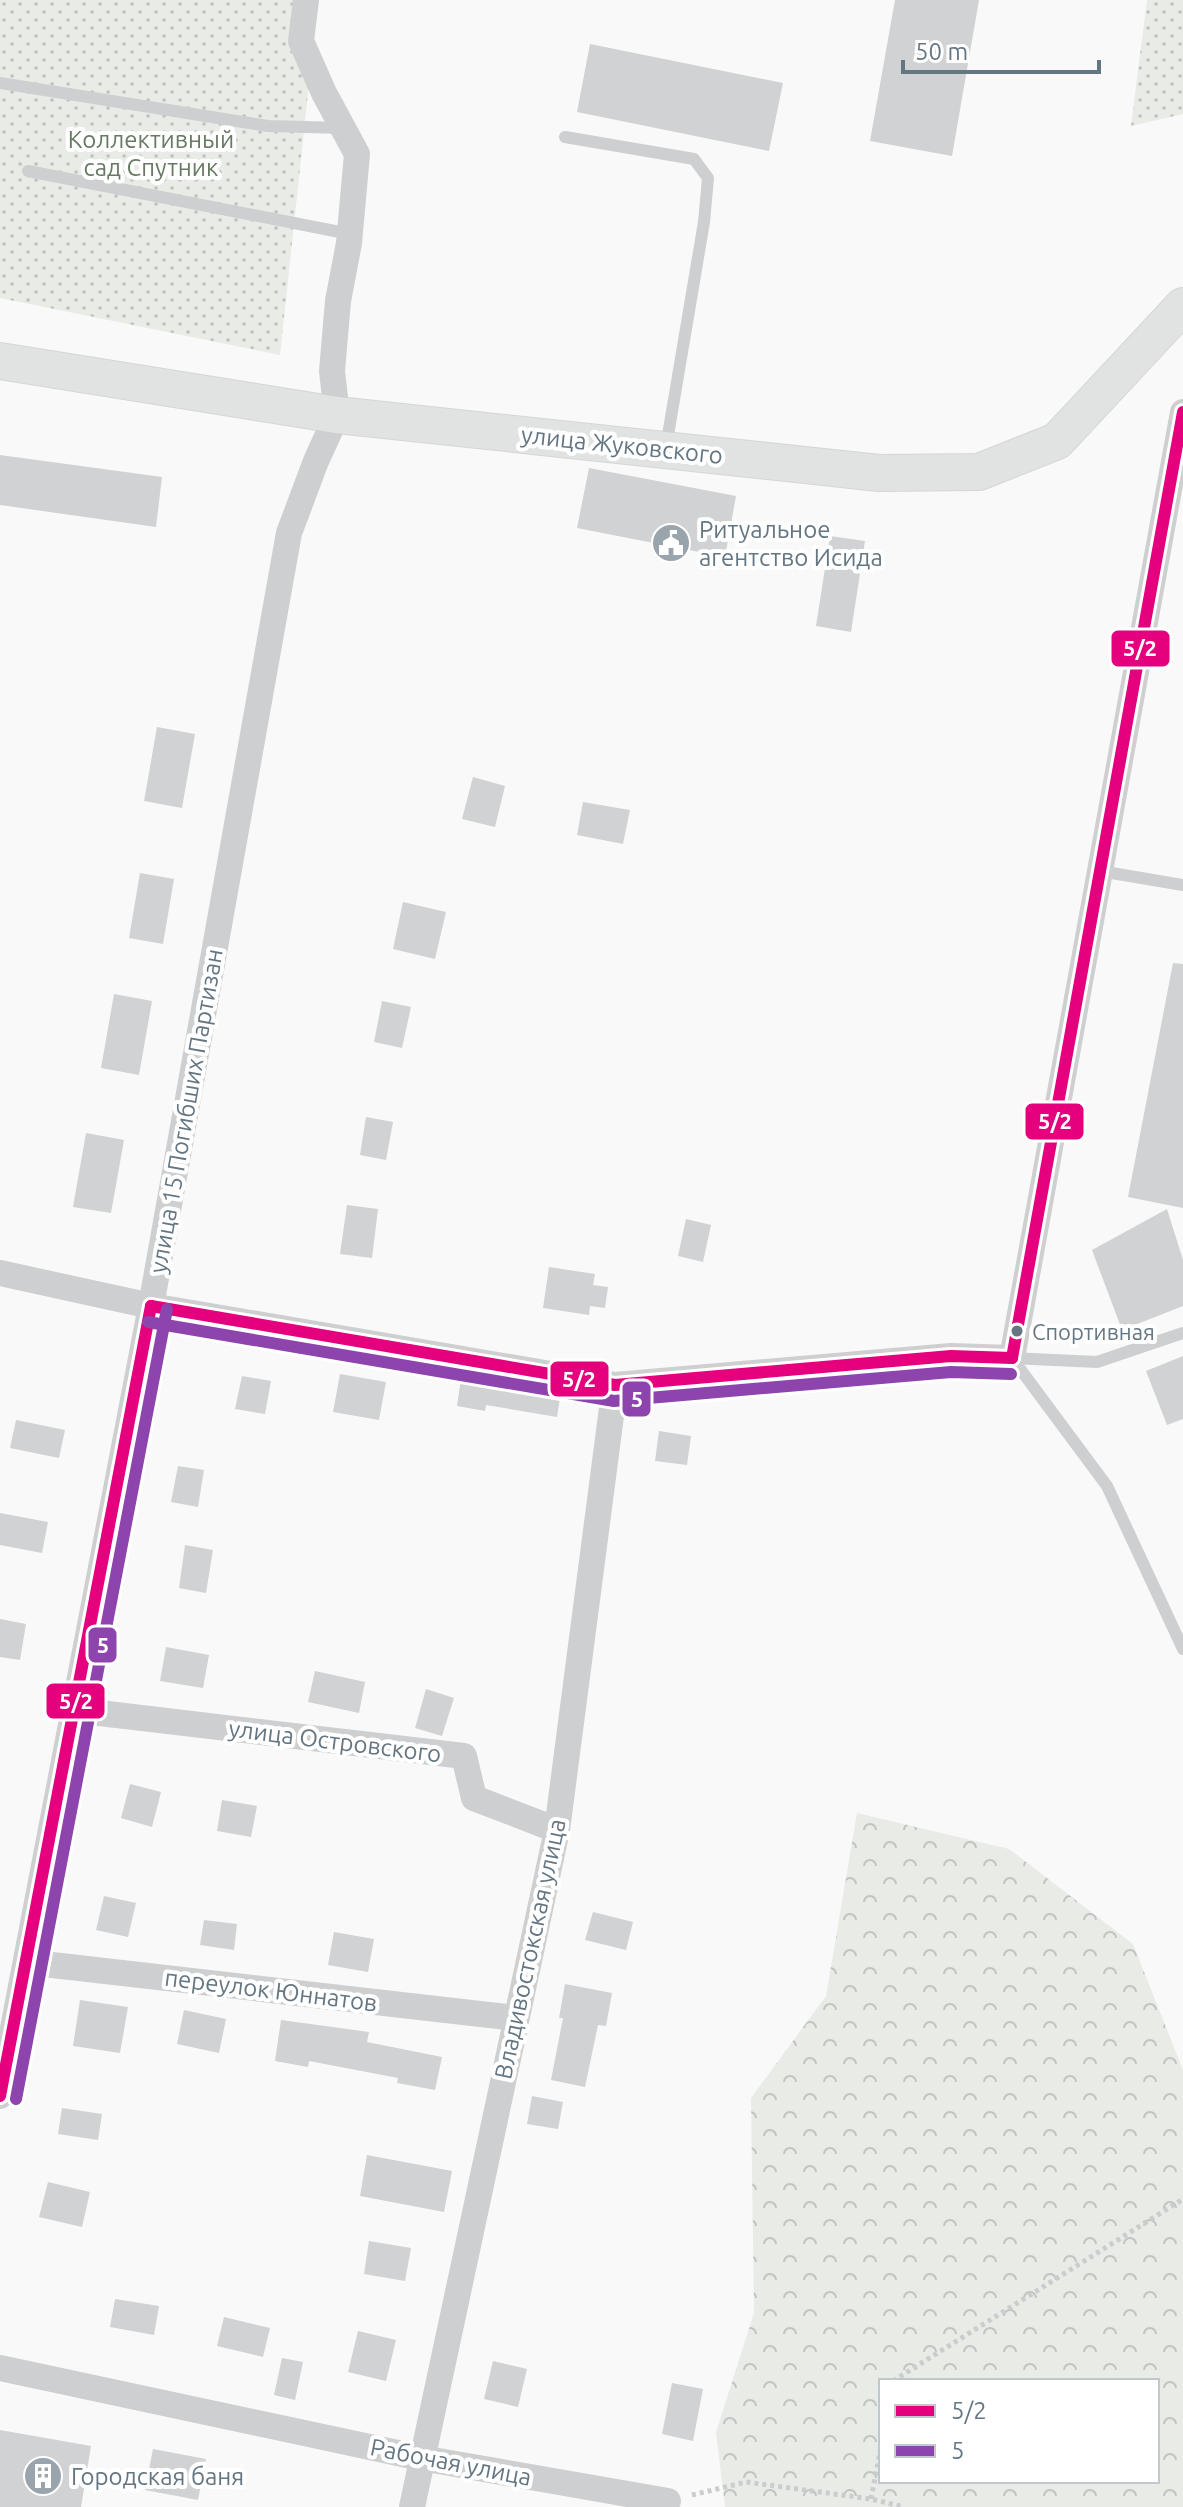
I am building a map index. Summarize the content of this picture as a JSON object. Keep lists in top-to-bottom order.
{
  "streets": {
    "street": [
      "улица Жуковского",
      "улица 15 Погибших Партизан",
      "улица Островского",
      "Владивостокская улица",
      "переулок Юннатов",
      "Рабочая улица"
    ]
  },
  "crossings": [
    ["улица Жуковского", "улица 15 Погибших Партизан"],
    ["улица 15 Погибших Партизан", "улица Островского"],
    ["улица 15 Погибших Партизан", "переулок Юннатов"],
    ["улица Островского", "Владивостокская улица"],
    ["Владивостокская улица", "переулок Юннатов"],
    ["Владивостокская улица", "Рабочая улица"]
  ],
  "parks": ["Коллективный сад Спутник"],
  "places": {
    "public building": ["Ритуальное агентство Исида"],
    "other": ["Спортивная"],
    "building": ["Городская баня"]
  },
  "lines": ["transit line 5/2", "transit line 5"],
  "legend": ["5/2", "5"],
  "scale_bar": "50 m"
}
